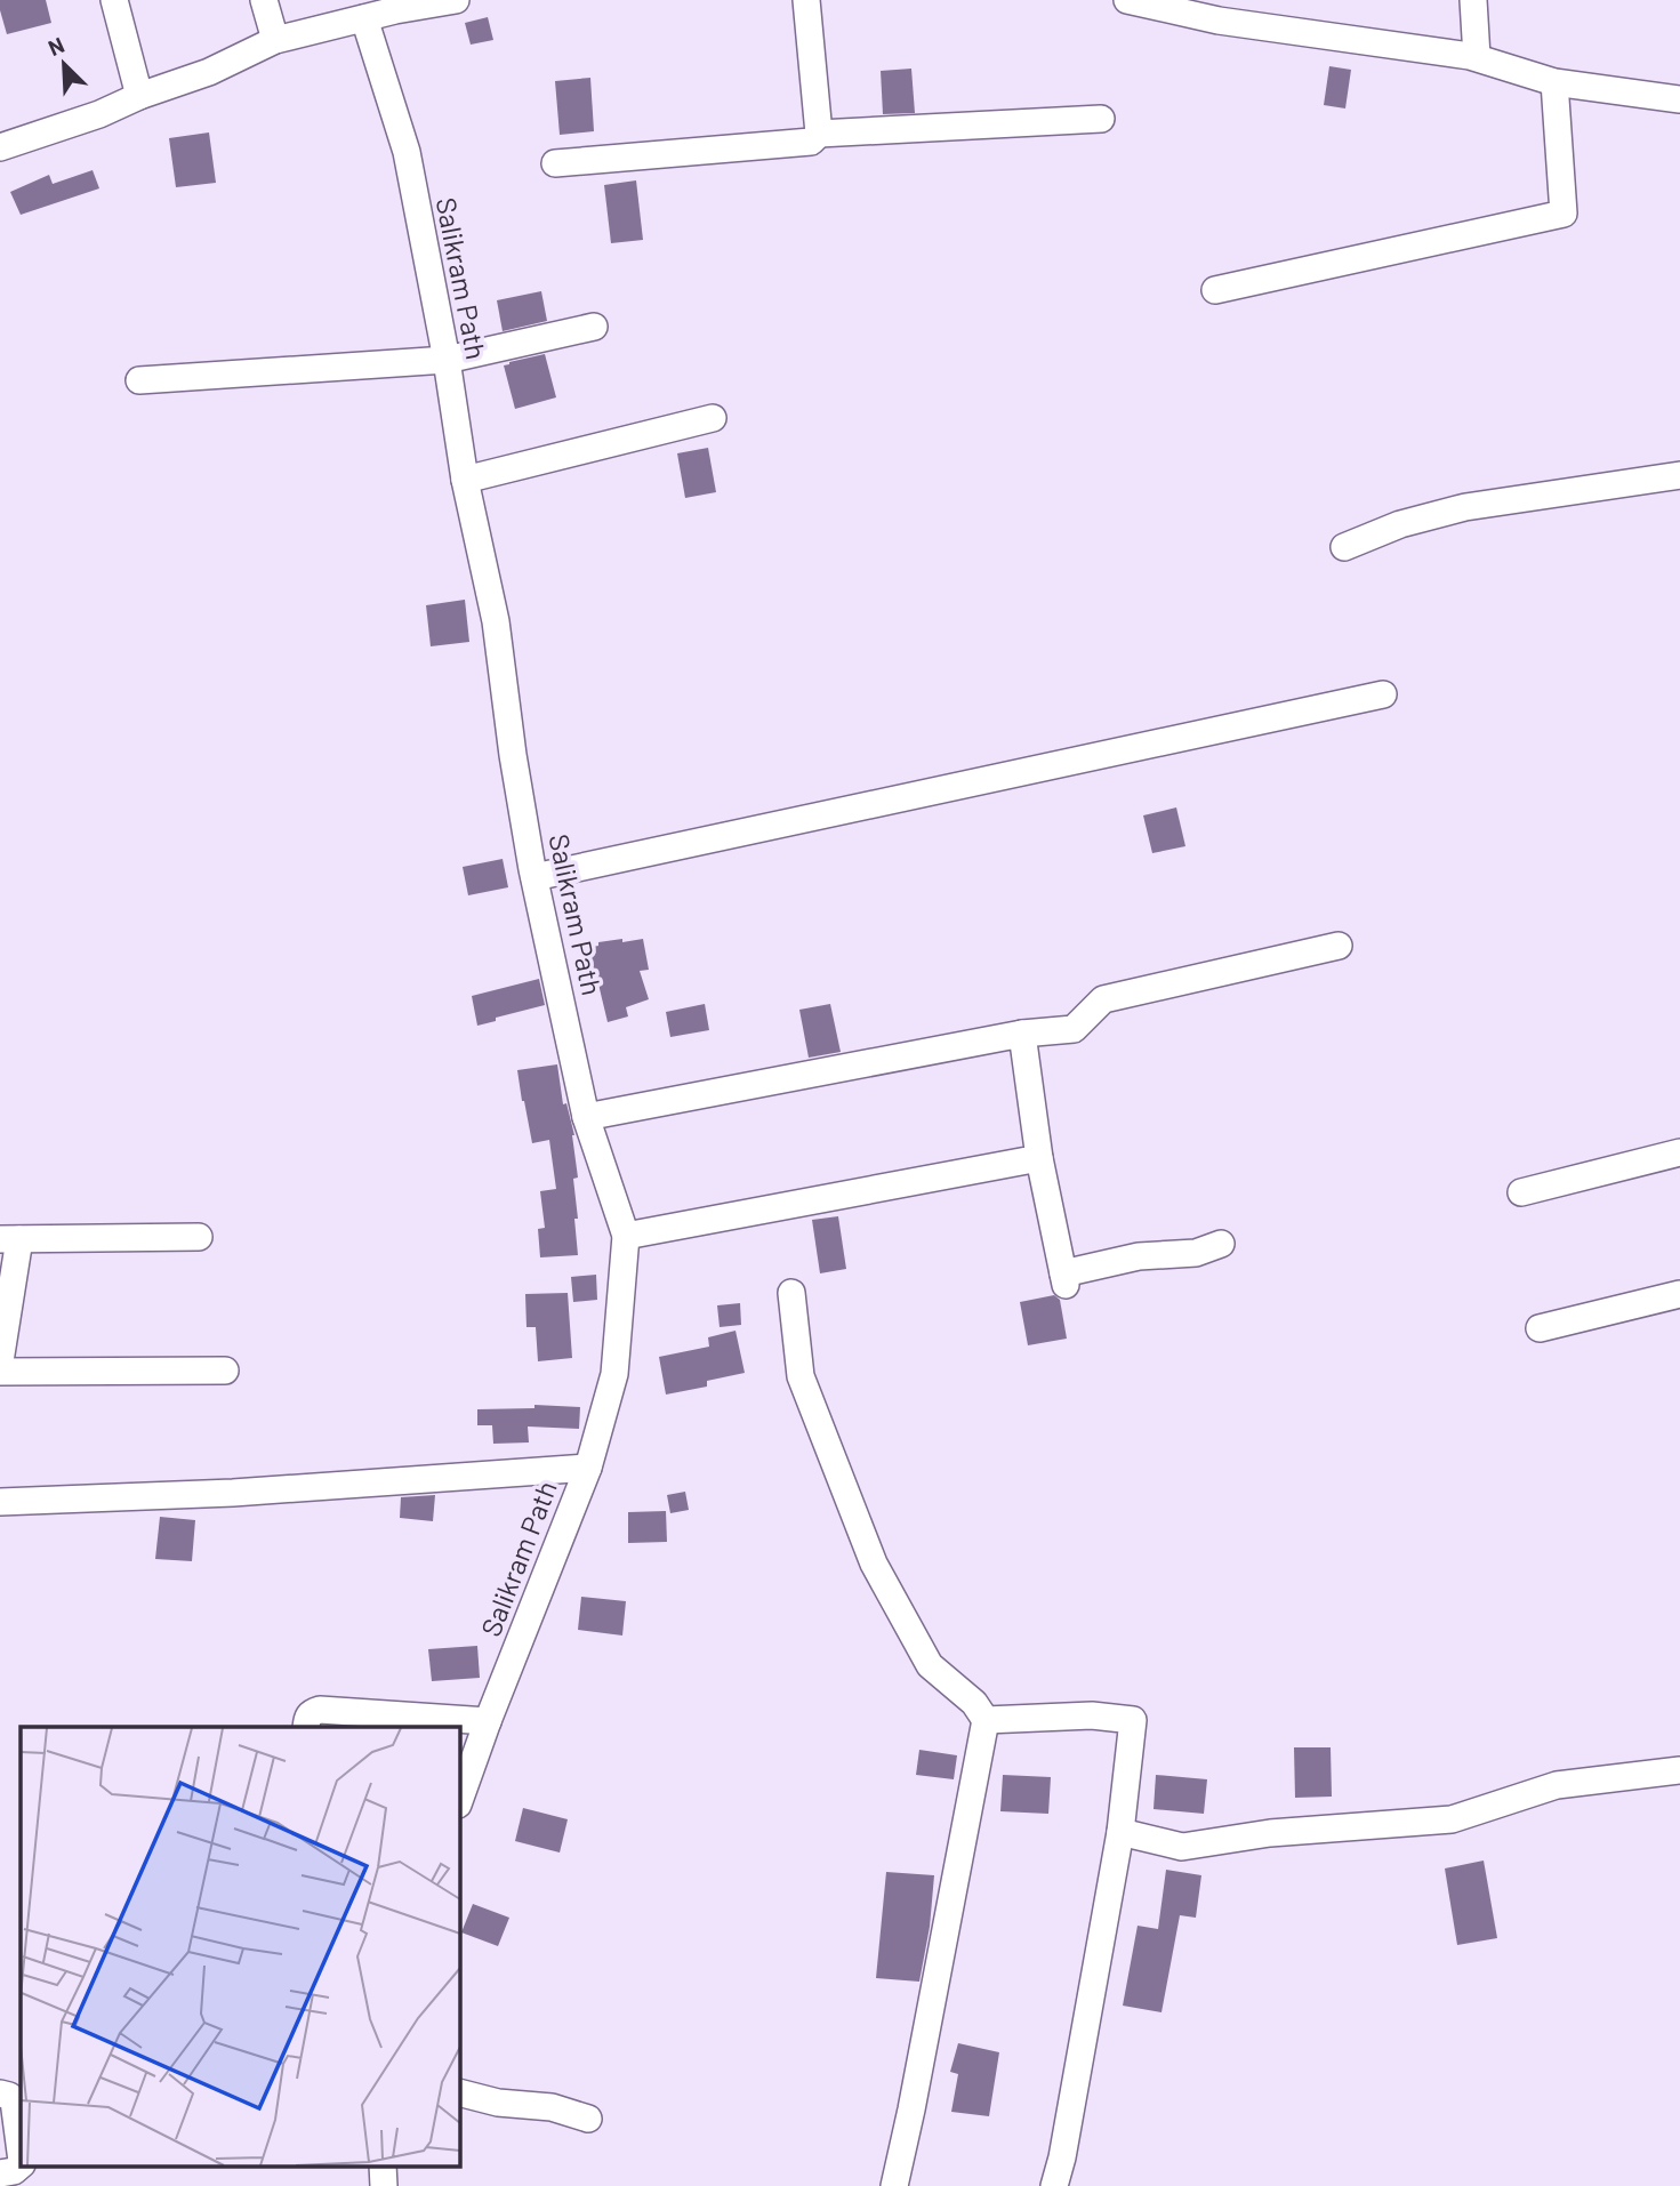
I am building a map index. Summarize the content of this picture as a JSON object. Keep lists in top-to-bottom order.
{
  "streets": {
    "street": ["Salikram Path"]
  },
  "north": "top left"
}
